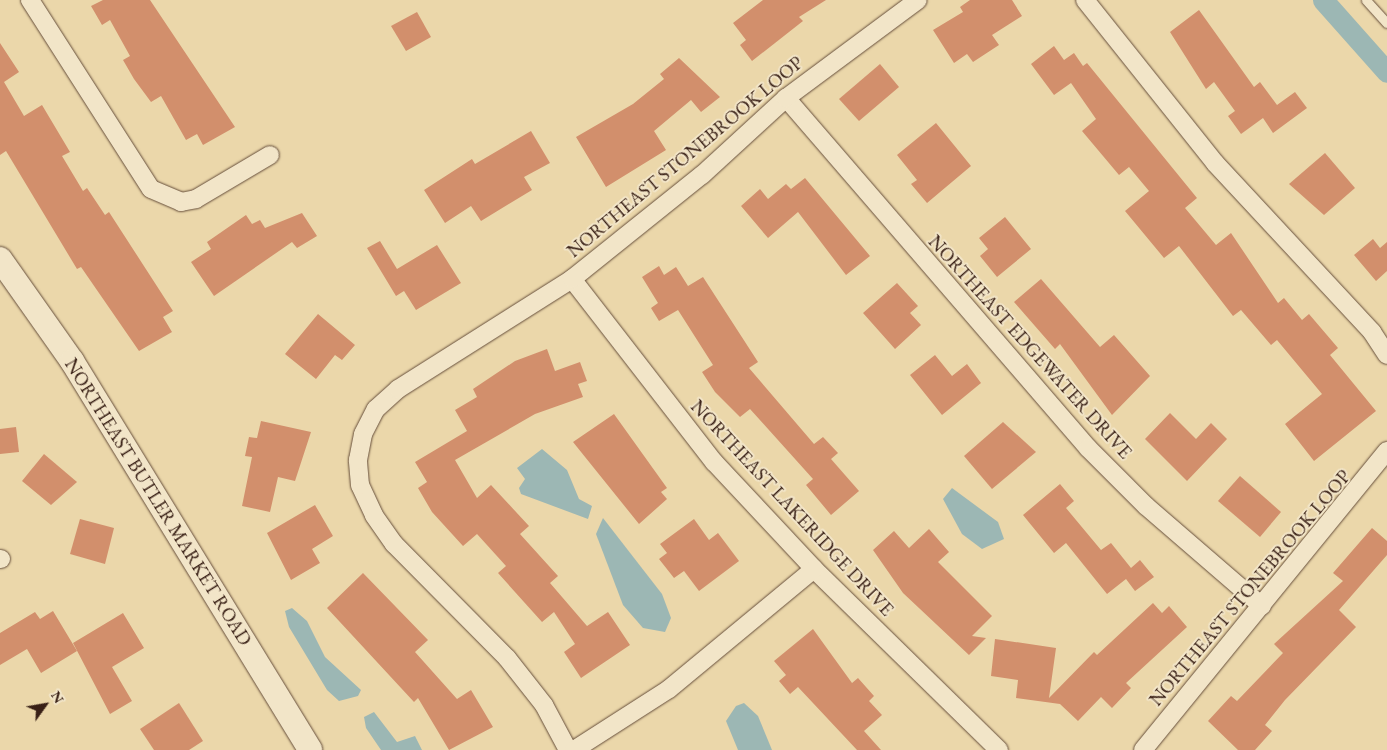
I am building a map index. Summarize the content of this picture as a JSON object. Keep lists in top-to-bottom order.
{
  "streets": {
    "main road": ["NORTHEAST BUTLER MARKET ROAD"],
    "street": ["NORTHEAST STONEBROOK LOOP", "NORTHEAST EDGEWATER DRIVE", "NORTHEAST LAKERIDGE DRIVE"]
  },
  "crossings": [
    ["NORTHEAST STONEBROOK LOOP", "NORTHEAST EDGEWATER DRIVE"],
    ["NORTHEAST STONEBROOK LOOP", "NORTHEAST LAKERIDGE DRIVE"]
  ],
  "north": "top right"
}
